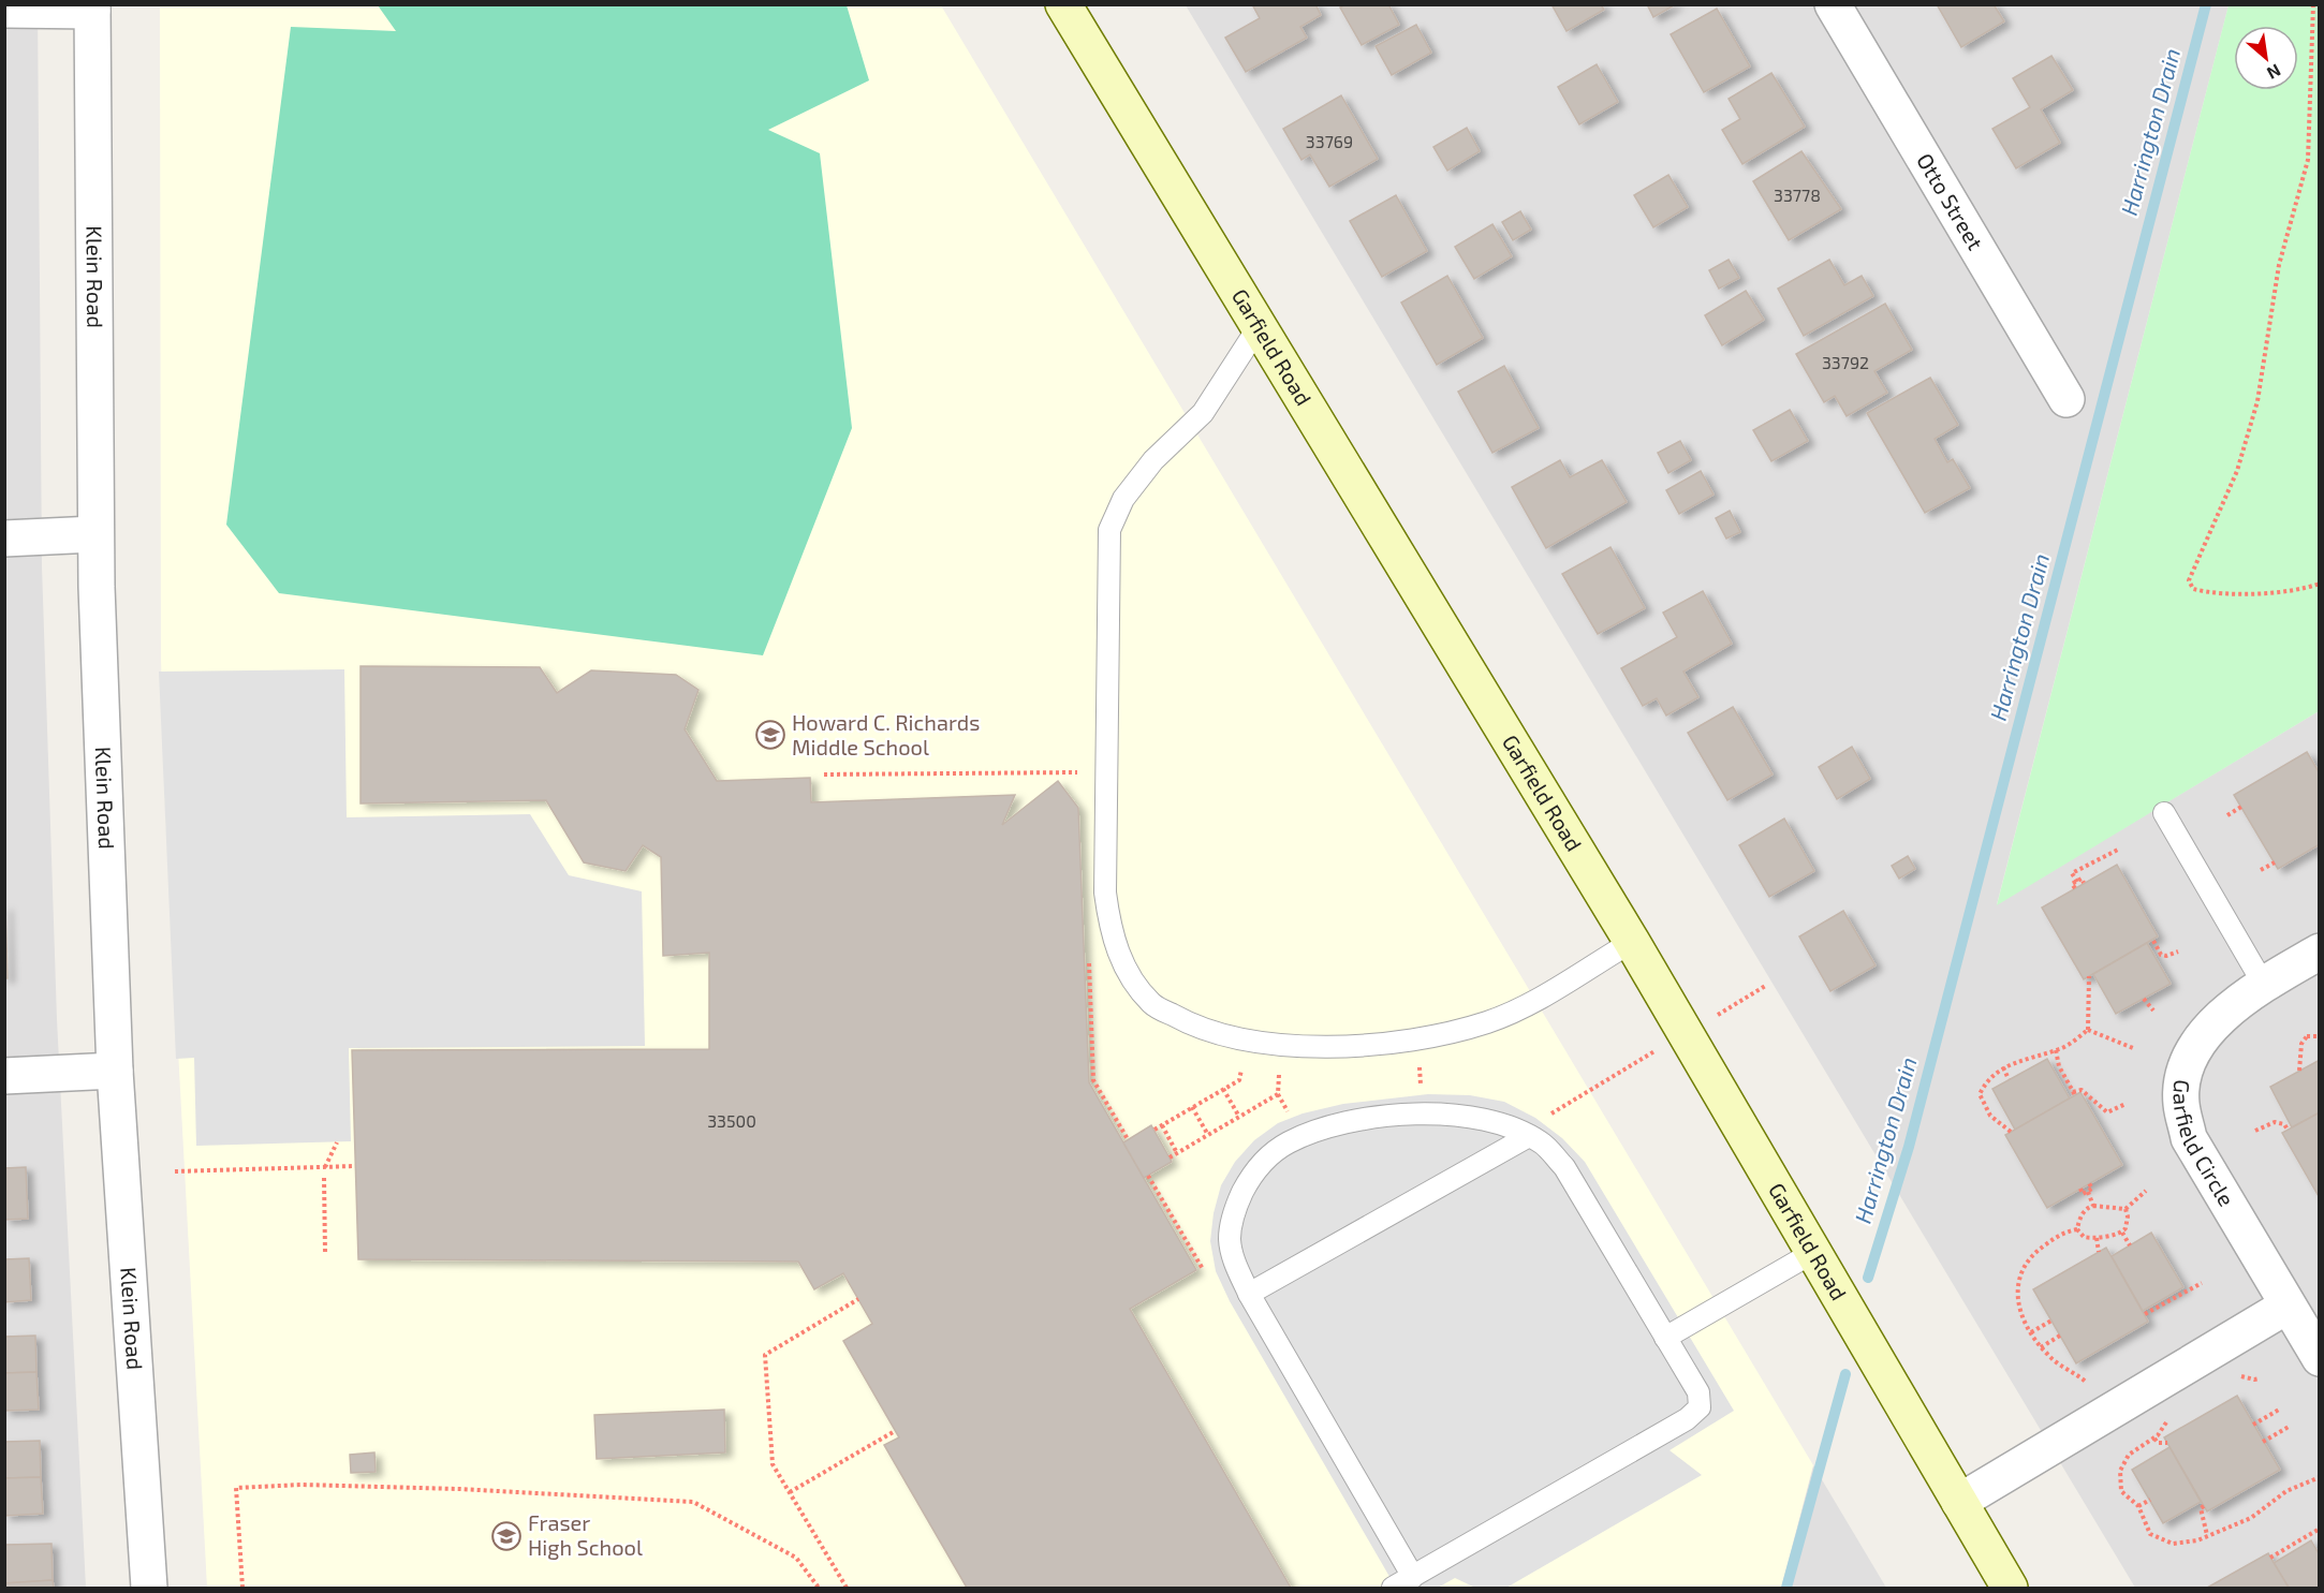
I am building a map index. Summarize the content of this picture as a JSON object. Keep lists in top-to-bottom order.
{
  "streets": {
    "main road": ["Garfield Road"],
    "street": ["Otto Street", "Klein Road", "Garfield Circle"]
  },
  "water": ["Harrington Drain"],
  "places": {
    "school or university": ["Howard C. Richards Middle School", "Fraser High School"]
  },
  "house_numbers": [
    "33769",
    "33778",
    "33792",
    "33500"
  ],
  "north": "bottom right"
}
